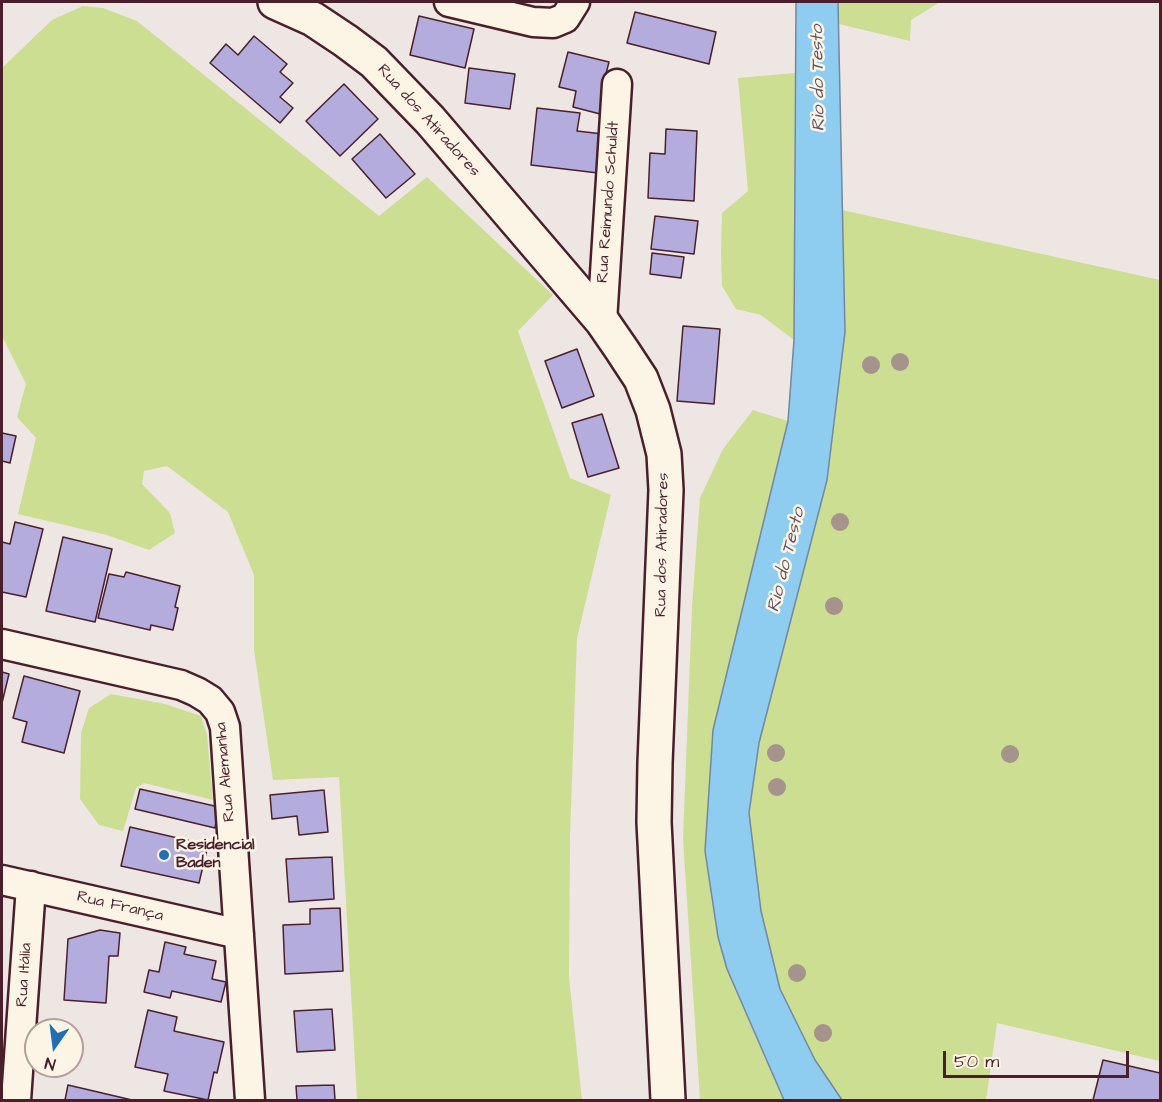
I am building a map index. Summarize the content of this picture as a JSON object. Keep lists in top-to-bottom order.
{
  "streets": {
    "street": [
      "Rua dos Atiradores",
      "Rua Reimundo Schuldt",
      "Rua Alemanha",
      "Rua França",
      "Rua Itália"
    ]
  },
  "crossings": [
    ["Rua dos Atiradores", "Rua Reimundo Schuldt"],
    ["Rua Alemanha", "Rua França"],
    ["Rua França", "Rua Itália"]
  ],
  "water": ["Rio do Testo"],
  "places": ["Residencial Baden"],
  "scale_bar": "50 m",
  "north": "bottom"
}
